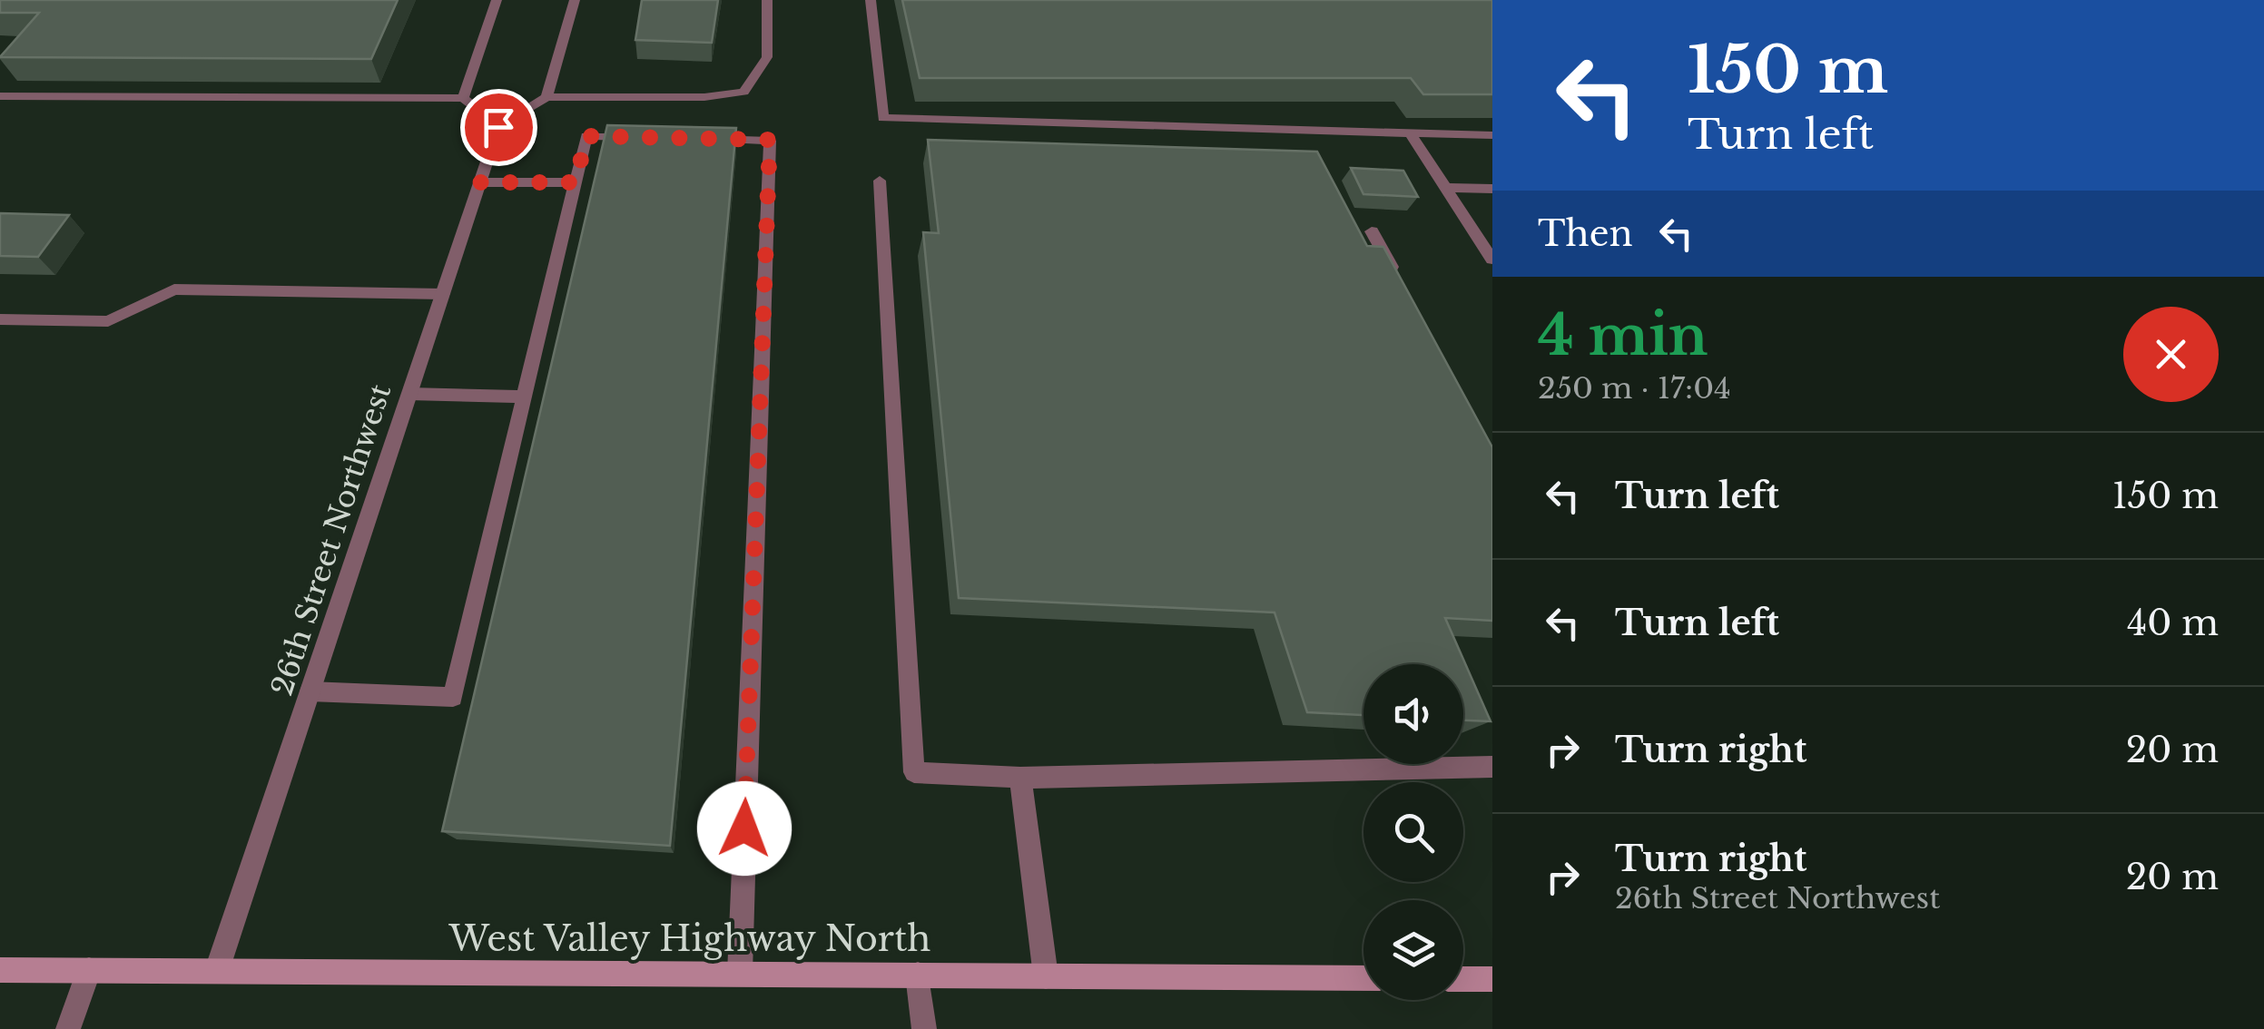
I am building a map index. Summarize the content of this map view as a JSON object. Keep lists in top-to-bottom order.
{
  "streets": {
    "main road": ["West Valley Highway North"],
    "street": ["26th Street Northwest"]
  },
  "crossings": [
    ["26th Street Northwest", "West Valley Highway North"]
  ],
  "page": {
    "turn": ["150 m", "Turn left"],
    "then": "Then",
    "heading": ["4 min", "250 m · 17:04"],
    "list": [
      {
        "name": "Turn left",
        "value": "150 m"
      },
      {
        "name": "Turn left",
        "value": "40 m"
      },
      {
        "name": "Turn right",
        "value": "20 m"
      },
      {
        "name": "Turn right",
        "note": "26th Street Northwest",
        "value": "20 m"
      }
    ]
  }
}
